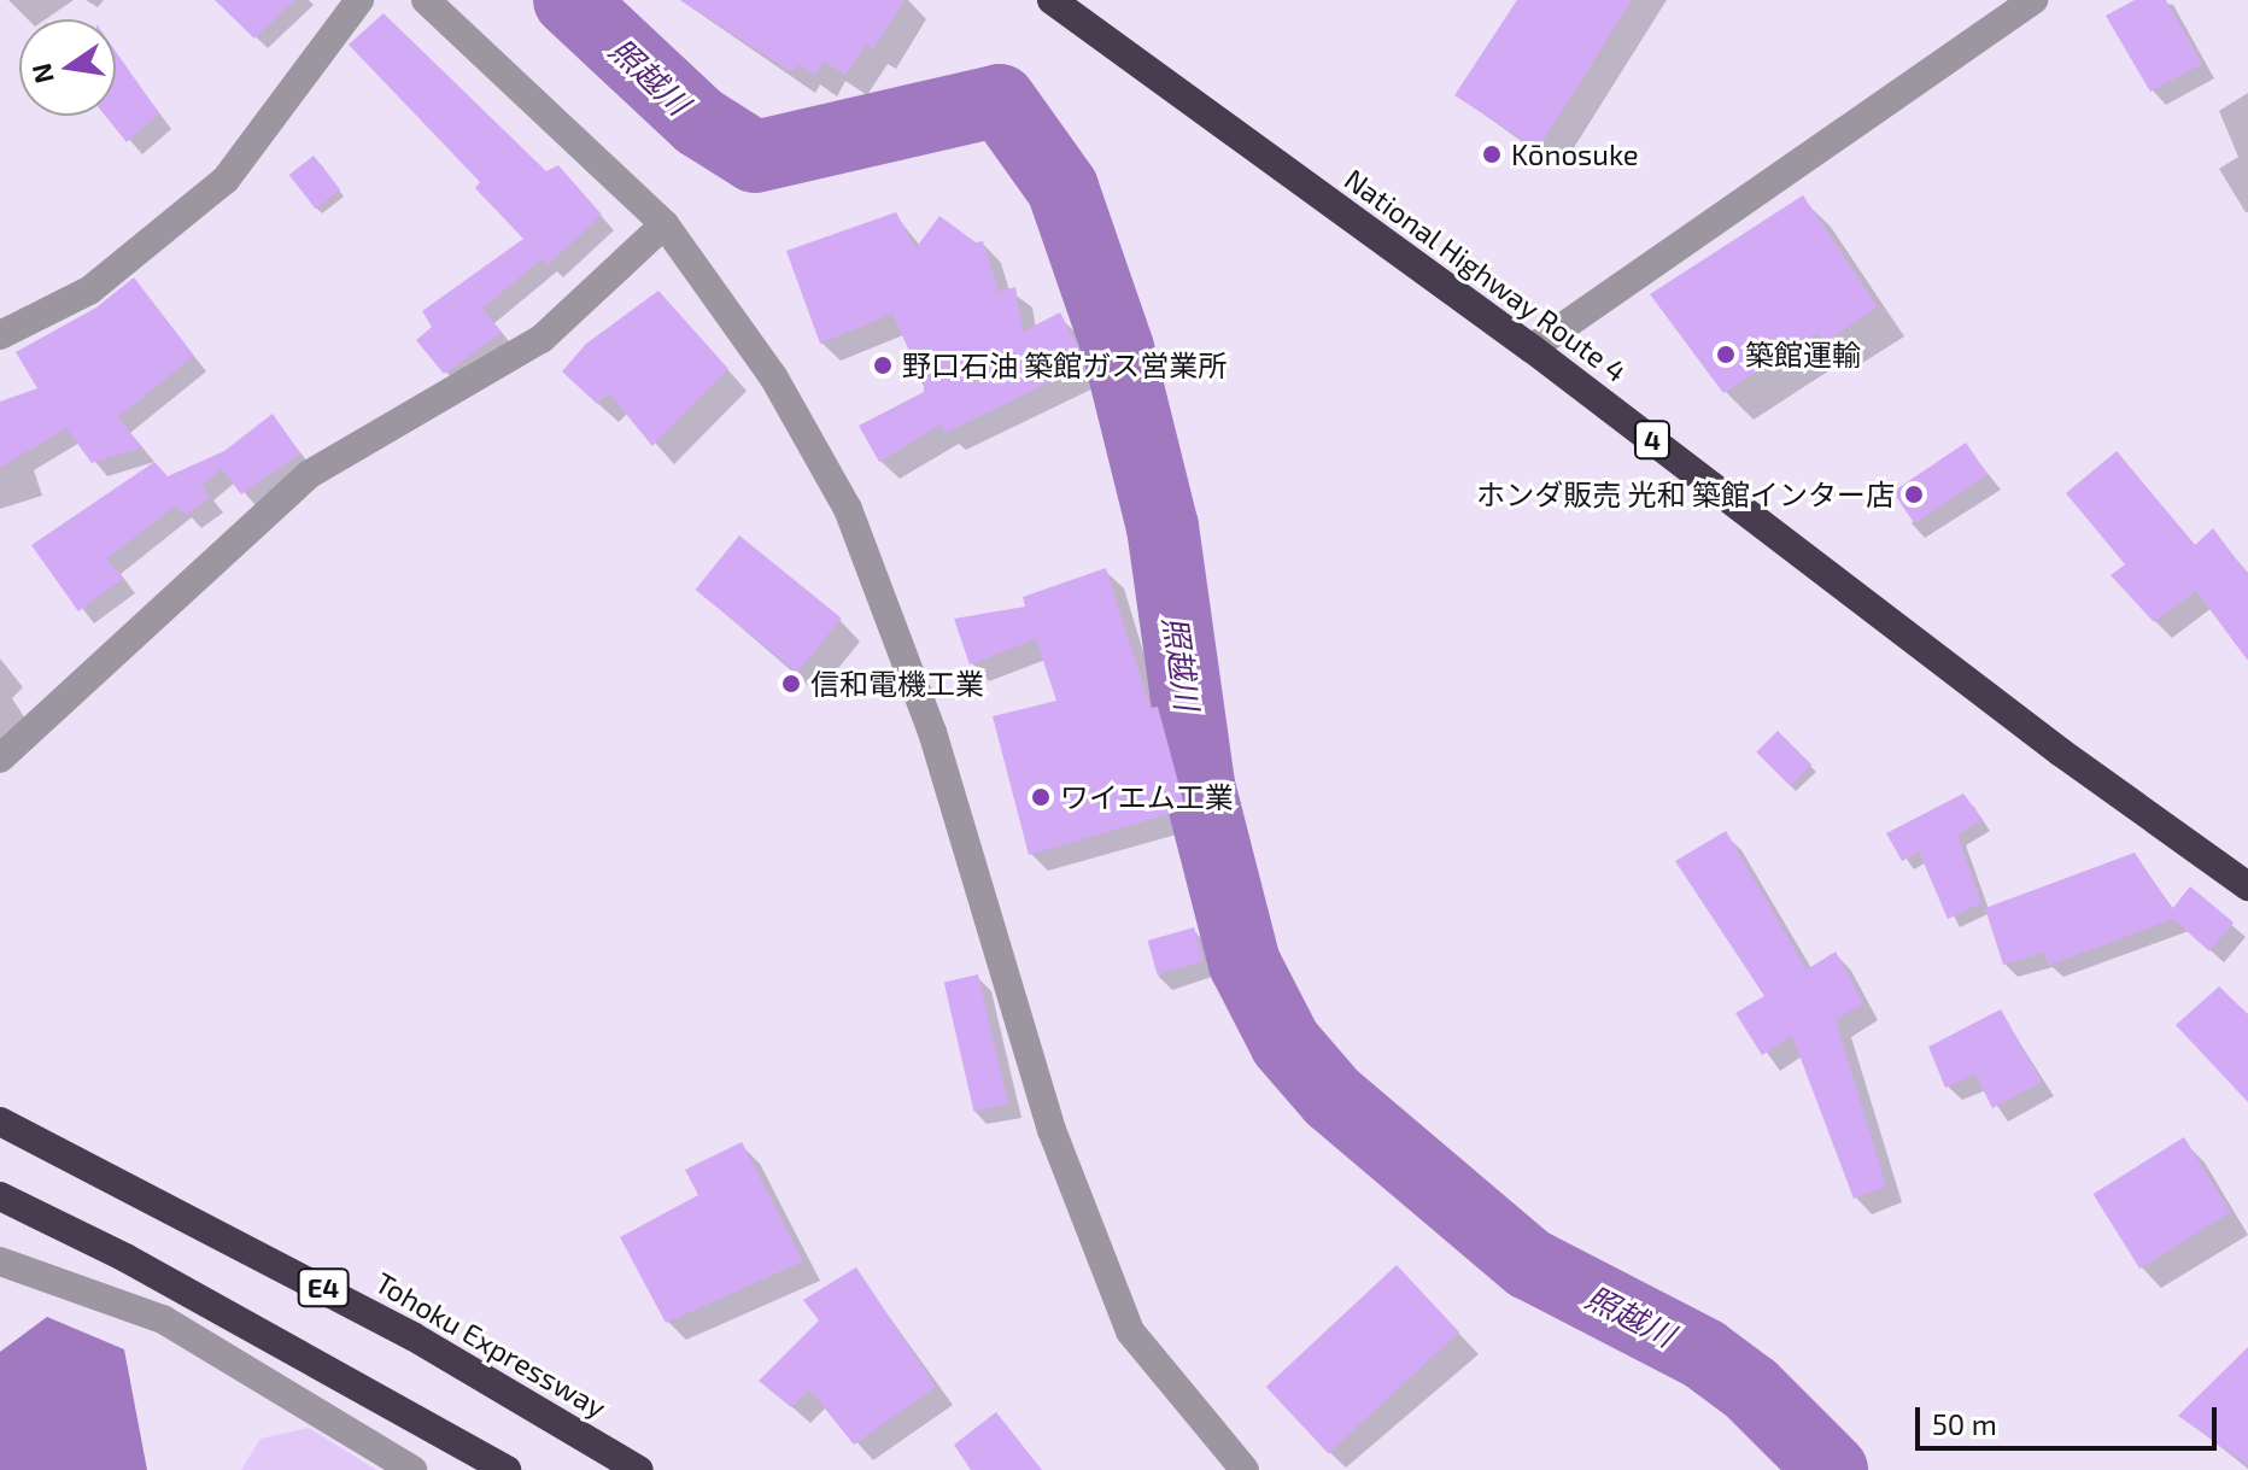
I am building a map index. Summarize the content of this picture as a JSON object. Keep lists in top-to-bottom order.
{
  "streets": {
    "highway": [
      "National Highway Route 4",
      "4",
      "E4",
      "Tohoku Expressway"
    ]
  },
  "water": ["照越川"],
  "places": [
    "Kōnosuke",
    "築館運輸",
    "野口石油 築館ガス営業所",
    "ホンダ販売 光和 築館インター店",
    "信和電機工業",
    "ワイエム工業"
  ],
  "scale_bar": "50 m",
  "north": "left"
}
